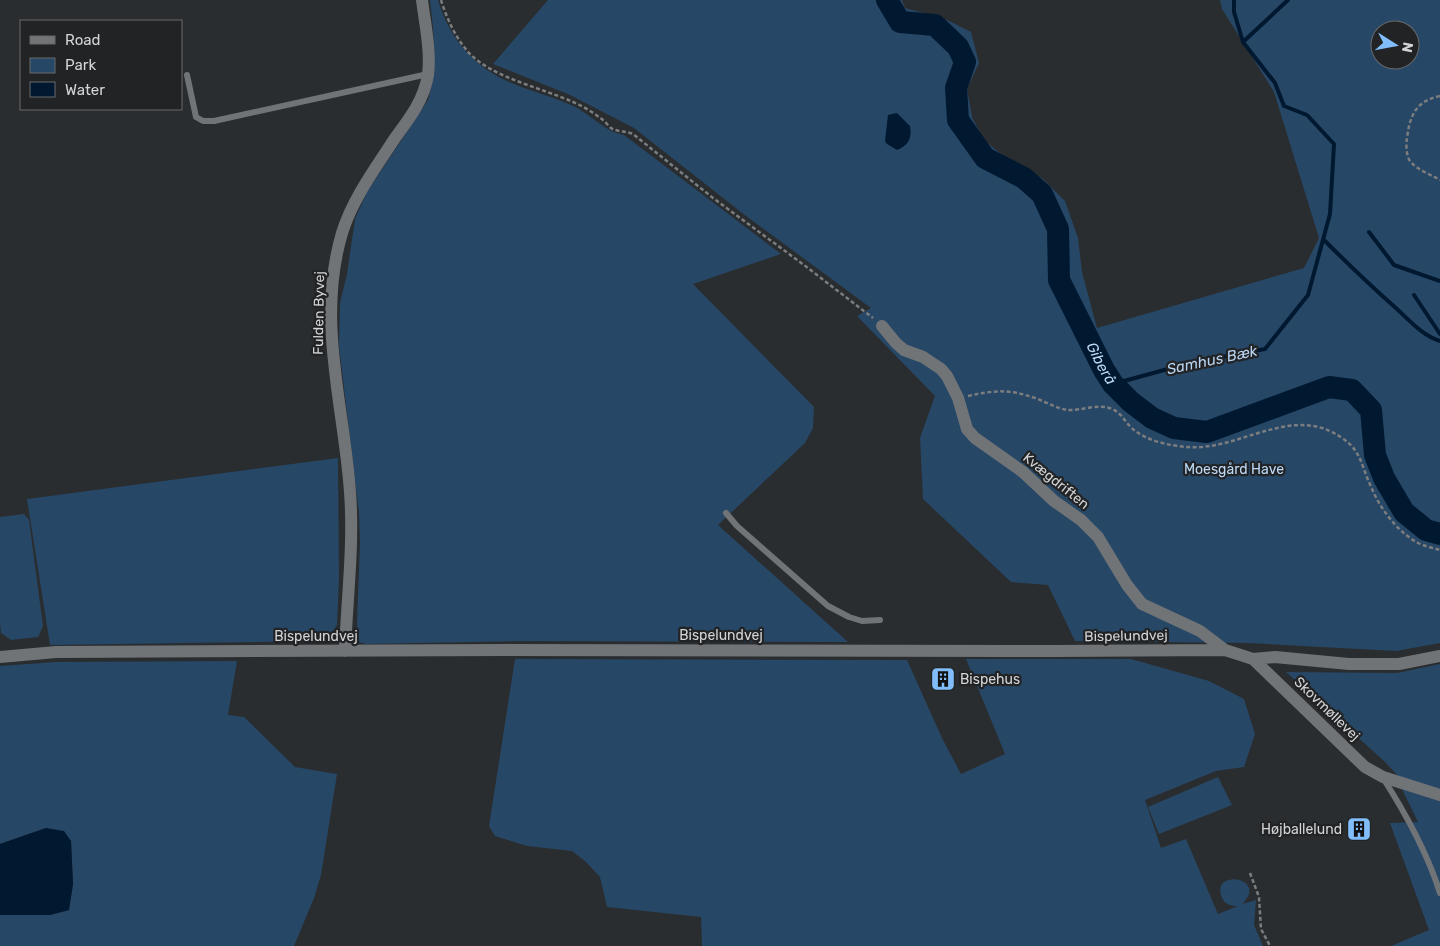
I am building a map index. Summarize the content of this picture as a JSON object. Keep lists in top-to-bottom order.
{
  "streets": {
    "street": [
      "Fulden Byvej",
      "Kvægdriften",
      "Bispelundvej",
      "Skovmøllevej"
    ]
  },
  "crossings": [
    ["Fulden Byvej", "Bispelundvej"],
    ["Kvægdriften", "Bispelundvej"],
    ["Bispelundvej", "Skovmøllevej"]
  ],
  "water": ["Samhus Bæk", "Giberå"],
  "parks": ["Moesgård Have"],
  "places": {
    "building": ["Bispehus", "Højballelund"]
  },
  "legend": ["Road", "Park", "Water"],
  "north": "right"
}
